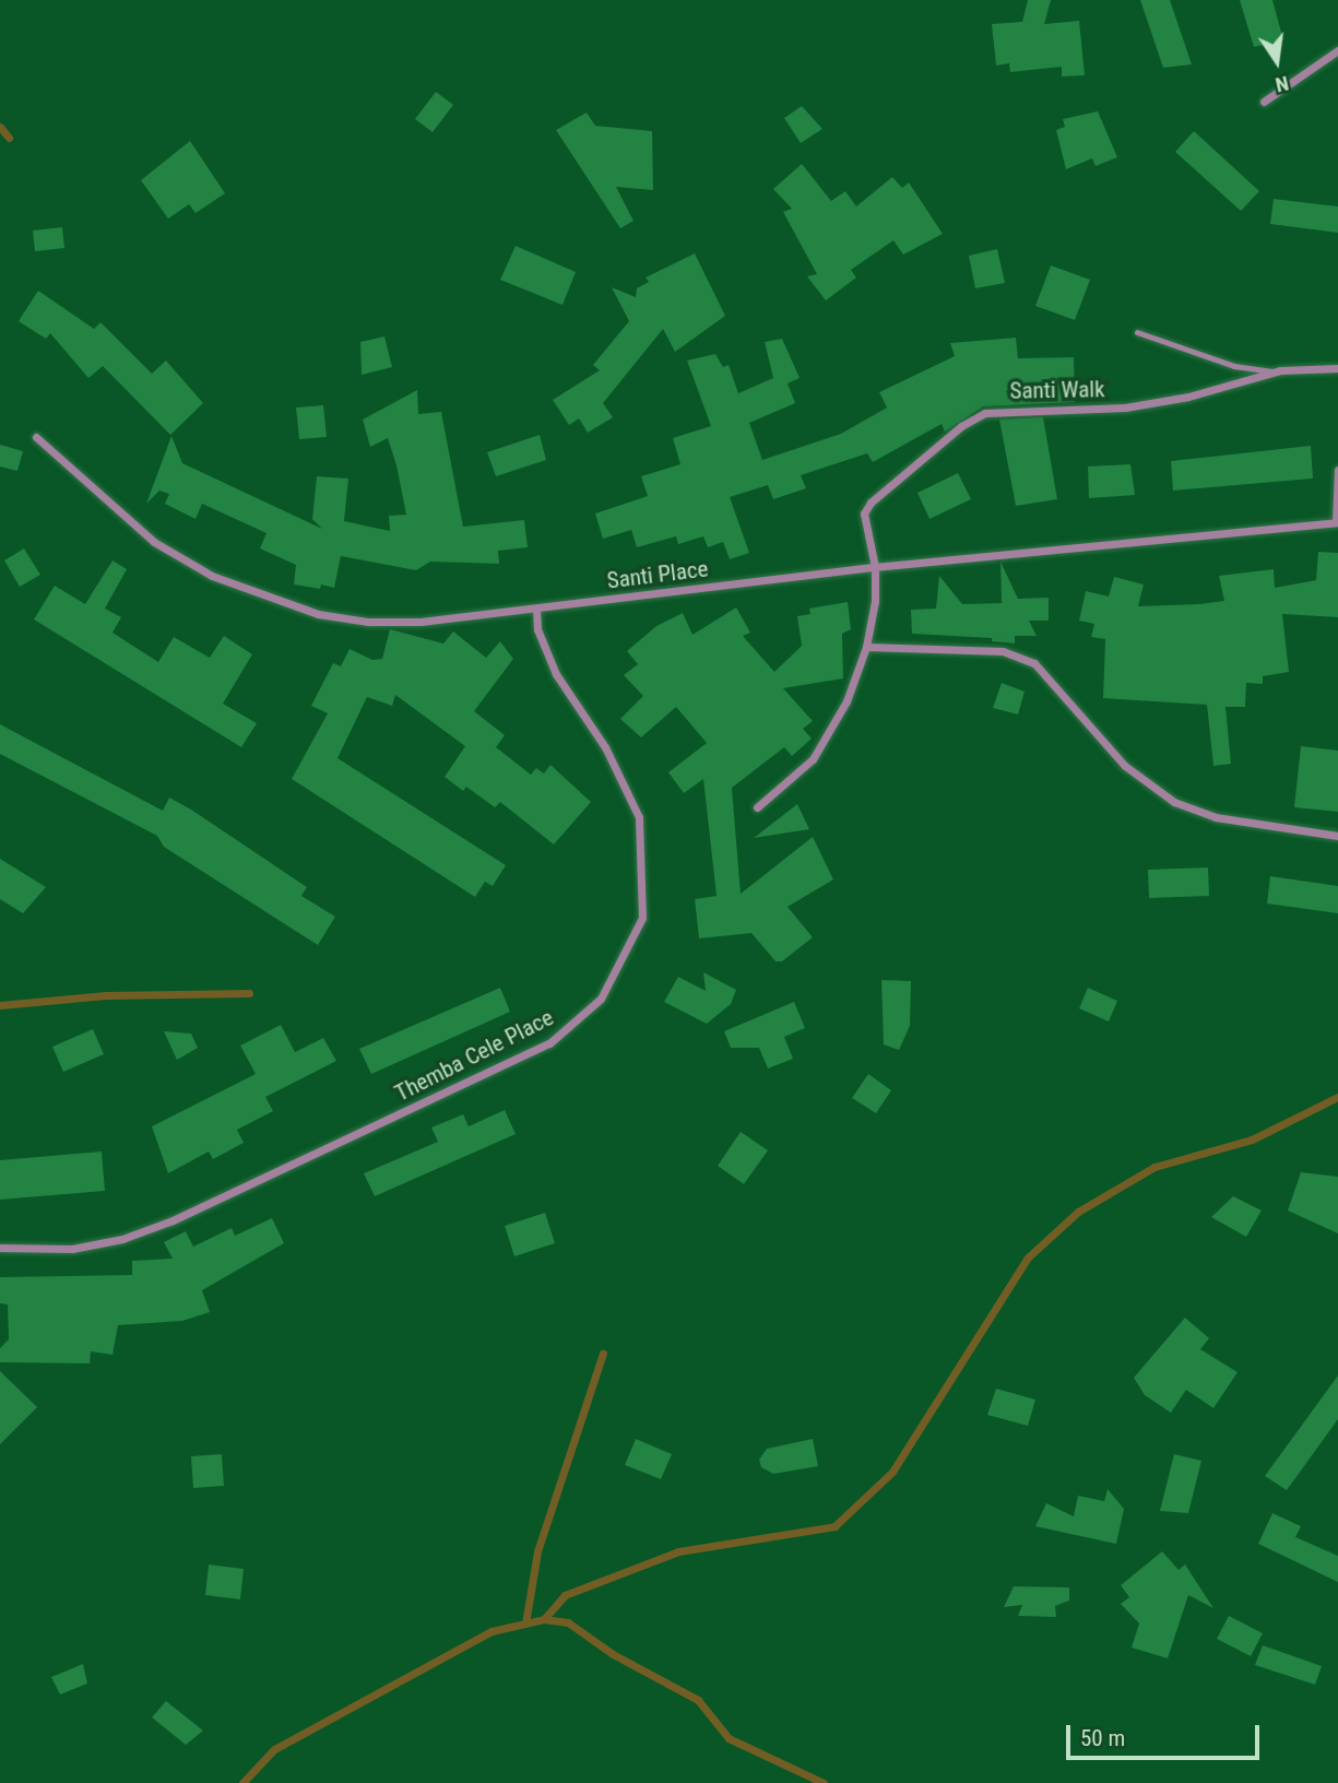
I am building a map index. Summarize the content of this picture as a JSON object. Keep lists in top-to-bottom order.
{
  "streets": {
    "street": ["Santi Walk", "Santi Place", "Themba Cele Place"]
  },
  "crossings": [
    ["Santi Walk", "Santi Place"],
    ["Santi Place", "Themba Cele Place"]
  ],
  "scale_bar": "50 m",
  "north": "bottom"
}
